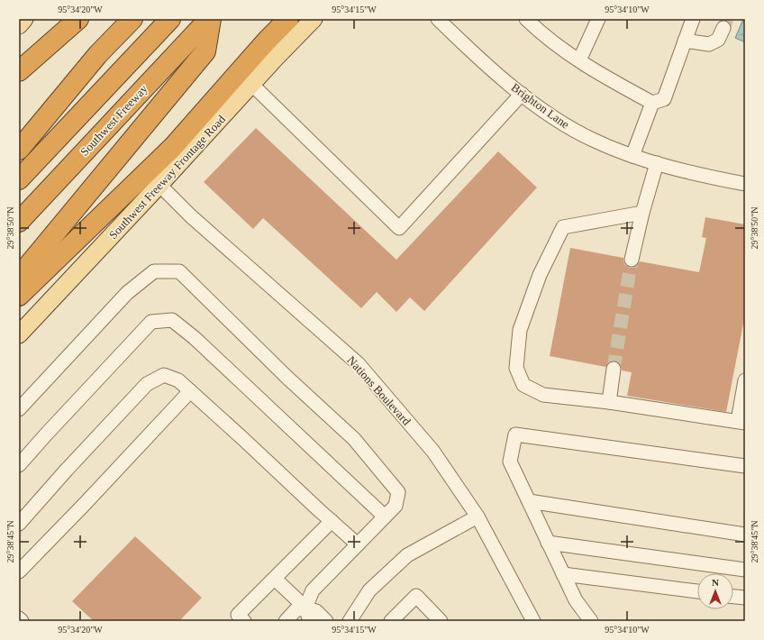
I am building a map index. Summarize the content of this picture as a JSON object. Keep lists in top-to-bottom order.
{
  "streets": {
    "highway": ["Southwest Freeway"],
    "main road": ["Southwest Freeway Frontage Road"],
    "street": ["Brighton Lane", "Nations Boulevard"]
  },
  "crossings": [
    ["Southwest Freeway Frontage Road", "Nations Boulevard"]
  ],
  "north": "top",
  "coordinates": [
    "95°34'20\"W",
    "95°34'15\"W",
    "95°34'10\"W",
    "29°38'50\"N",
    "29°38'45\"N"
  ]
}
